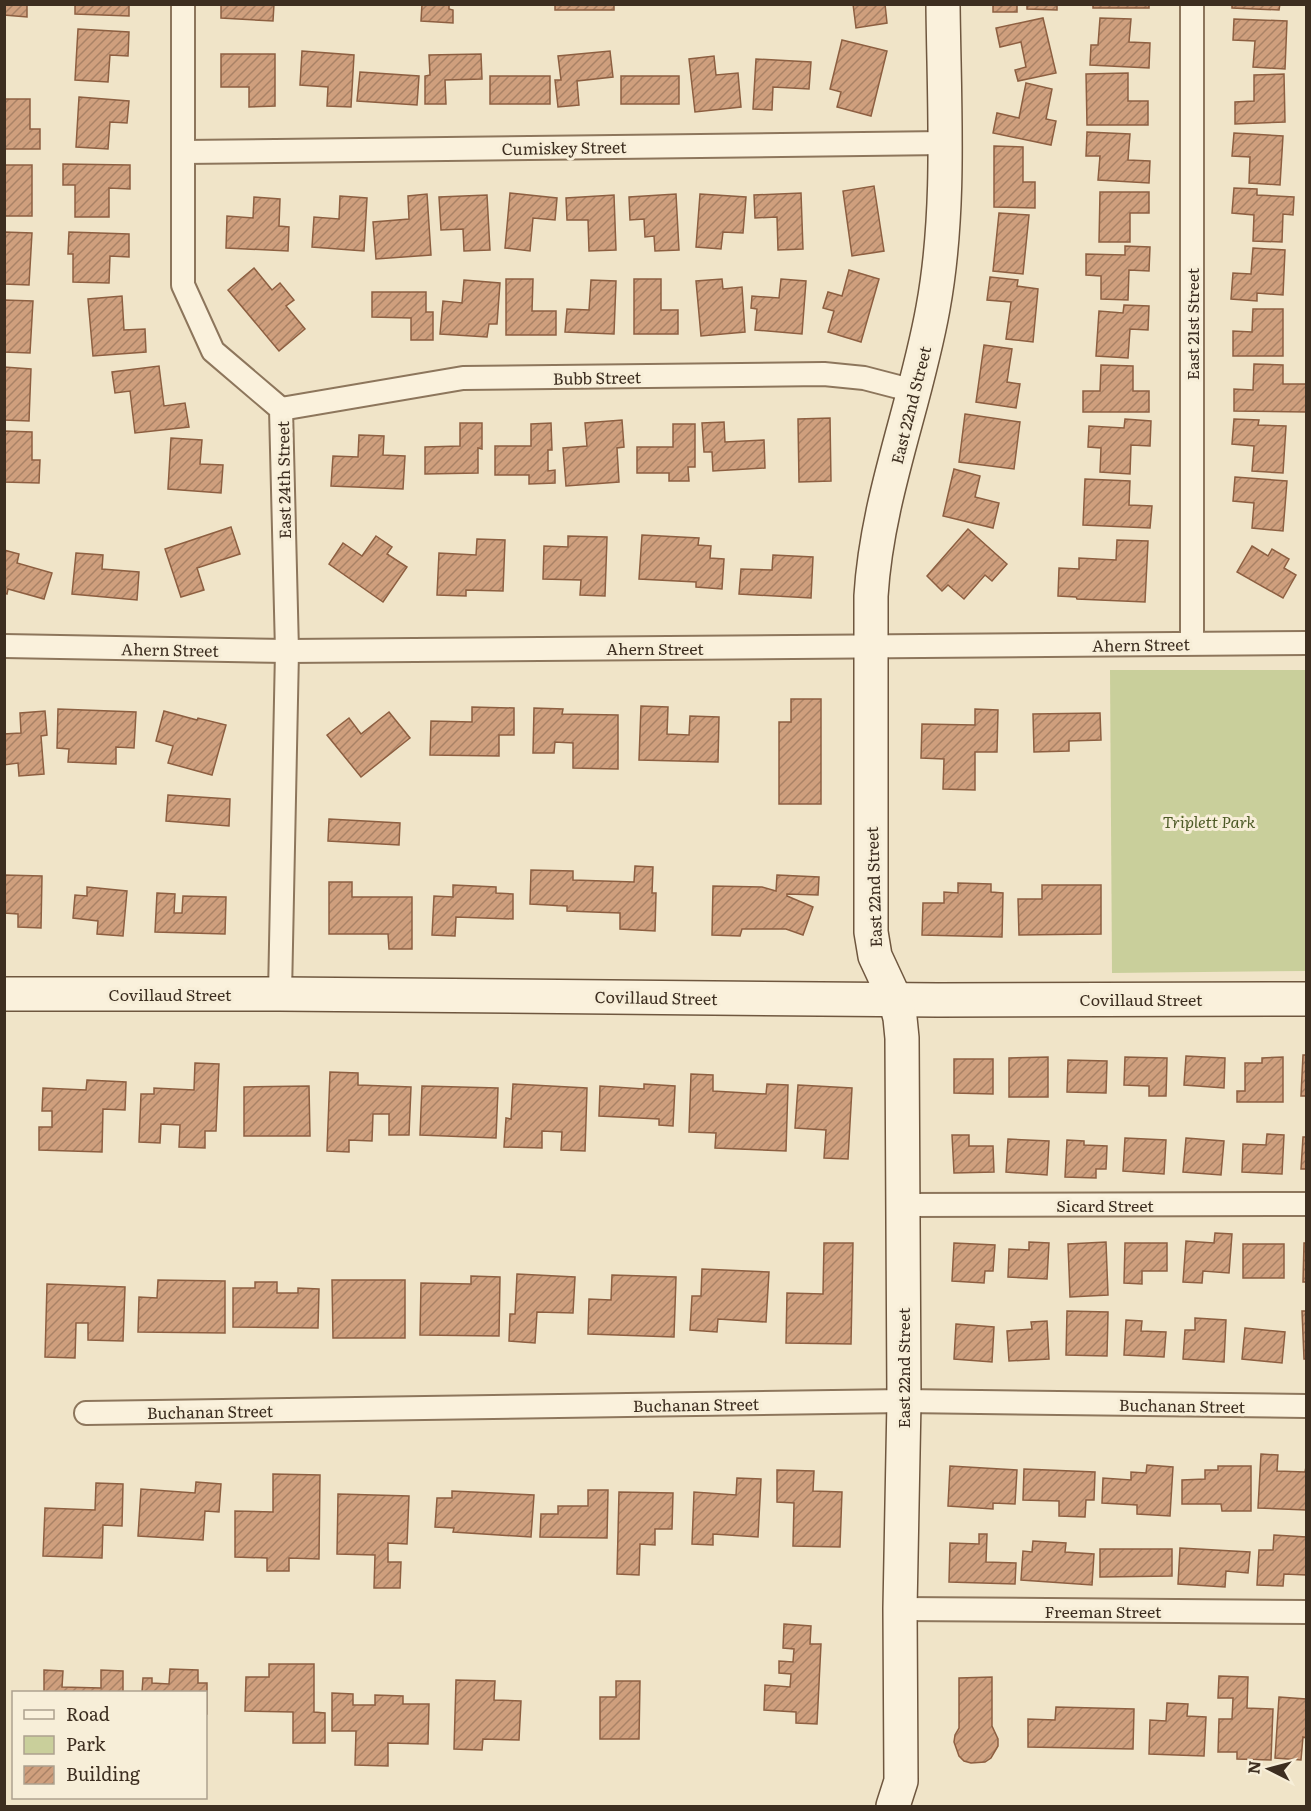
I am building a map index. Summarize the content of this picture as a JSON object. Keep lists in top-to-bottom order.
{
  "streets": {
    "street": [
      "Cumiskey Street",
      "East 21st Street",
      "Bubb Street",
      "East 22nd Street",
      "East 24th Street",
      "Ahern Street",
      "Covillaud Street",
      "Sicard Street",
      "Buchanan Street",
      "Freeman Street"
    ]
  },
  "crossings": [
    ["Cumiskey Street", "East 22nd Street"],
    ["Cumiskey Street", "East 24th Street"],
    ["East 21st Street", "Ahern Street"],
    ["Bubb Street", "East 22nd Street"],
    ["Bubb Street", "East 24th Street"],
    ["East 22nd Street", "Ahern Street"],
    ["East 22nd Street", "Covillaud Street"],
    ["East 22nd Street", "Sicard Street"],
    ["East 22nd Street", "Buchanan Street"],
    ["East 22nd Street", "Freeman Street"],
    ["East 24th Street", "Ahern Street"],
    ["East 24th Street", "Covillaud Street"]
  ],
  "parks": ["Triplett Park"],
  "legend": ["Road", "Park", "Building"],
  "north": "left"
}
